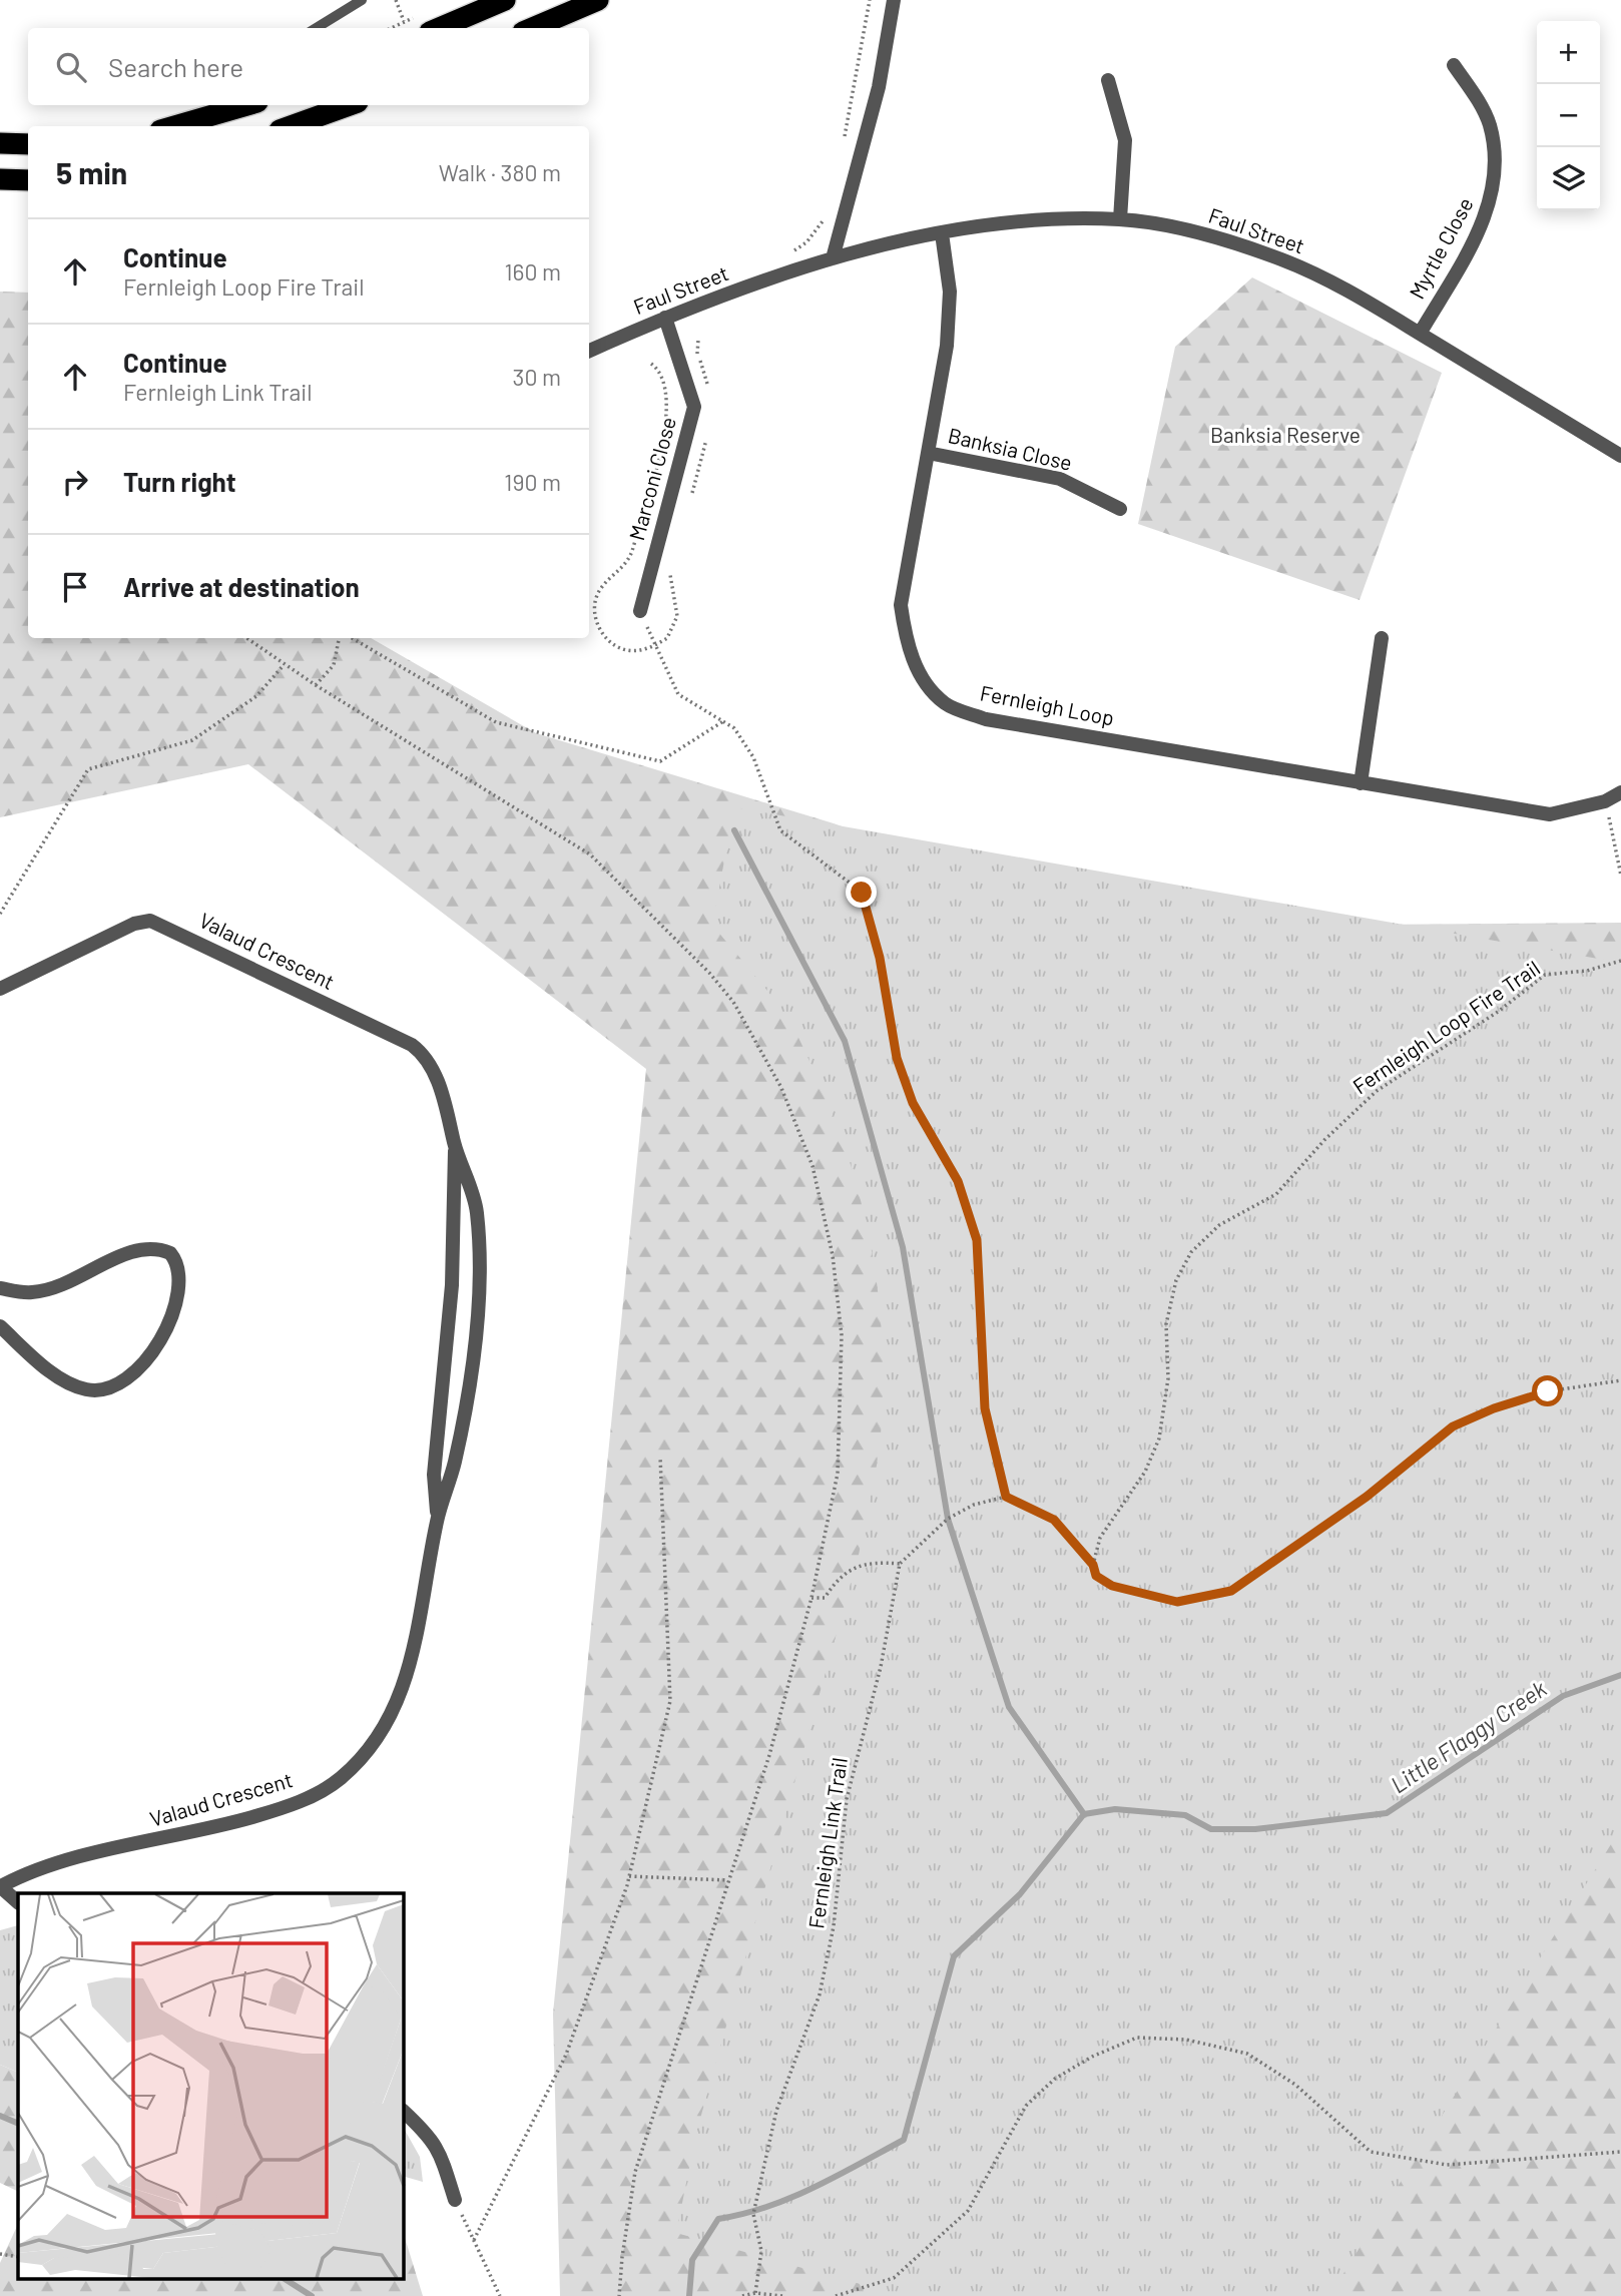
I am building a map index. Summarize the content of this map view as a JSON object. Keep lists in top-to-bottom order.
{
  "streets": {
    "street": [
      "Faul Street",
      "Myrtle Close",
      "Banksia Close",
      "Marconi Close",
      "Fernleigh Loop",
      "Valaud Crescent"
    ],
    "path": ["Fernleigh Loop Fire Trail", "Fernleigh Link Trail"]
  },
  "crossings": [
    ["Faul Street", "Myrtle Close"],
    ["Faul Street", "Marconi Close"],
    ["Faul Street", "Fernleigh Loop"],
    ["Banksia Close", "Fernleigh Loop"]
  ],
  "water": ["Little Flaggy Creek"],
  "parks": ["Banksia Reserve"],
  "page": {
    "map_buttons": ["+", "−"],
    "search": "Search here",
    "heading": ["5 min", "Walk · 380 m"],
    "list": [
      ["Continue", "Fernleigh Loop Fire Trail", "160 m"],
      ["Continue", "Fernleigh Link Trail", "30 m"],
      ["Turn right", "190 m"],
      "Arrive at destination"
    ]
  }
}
